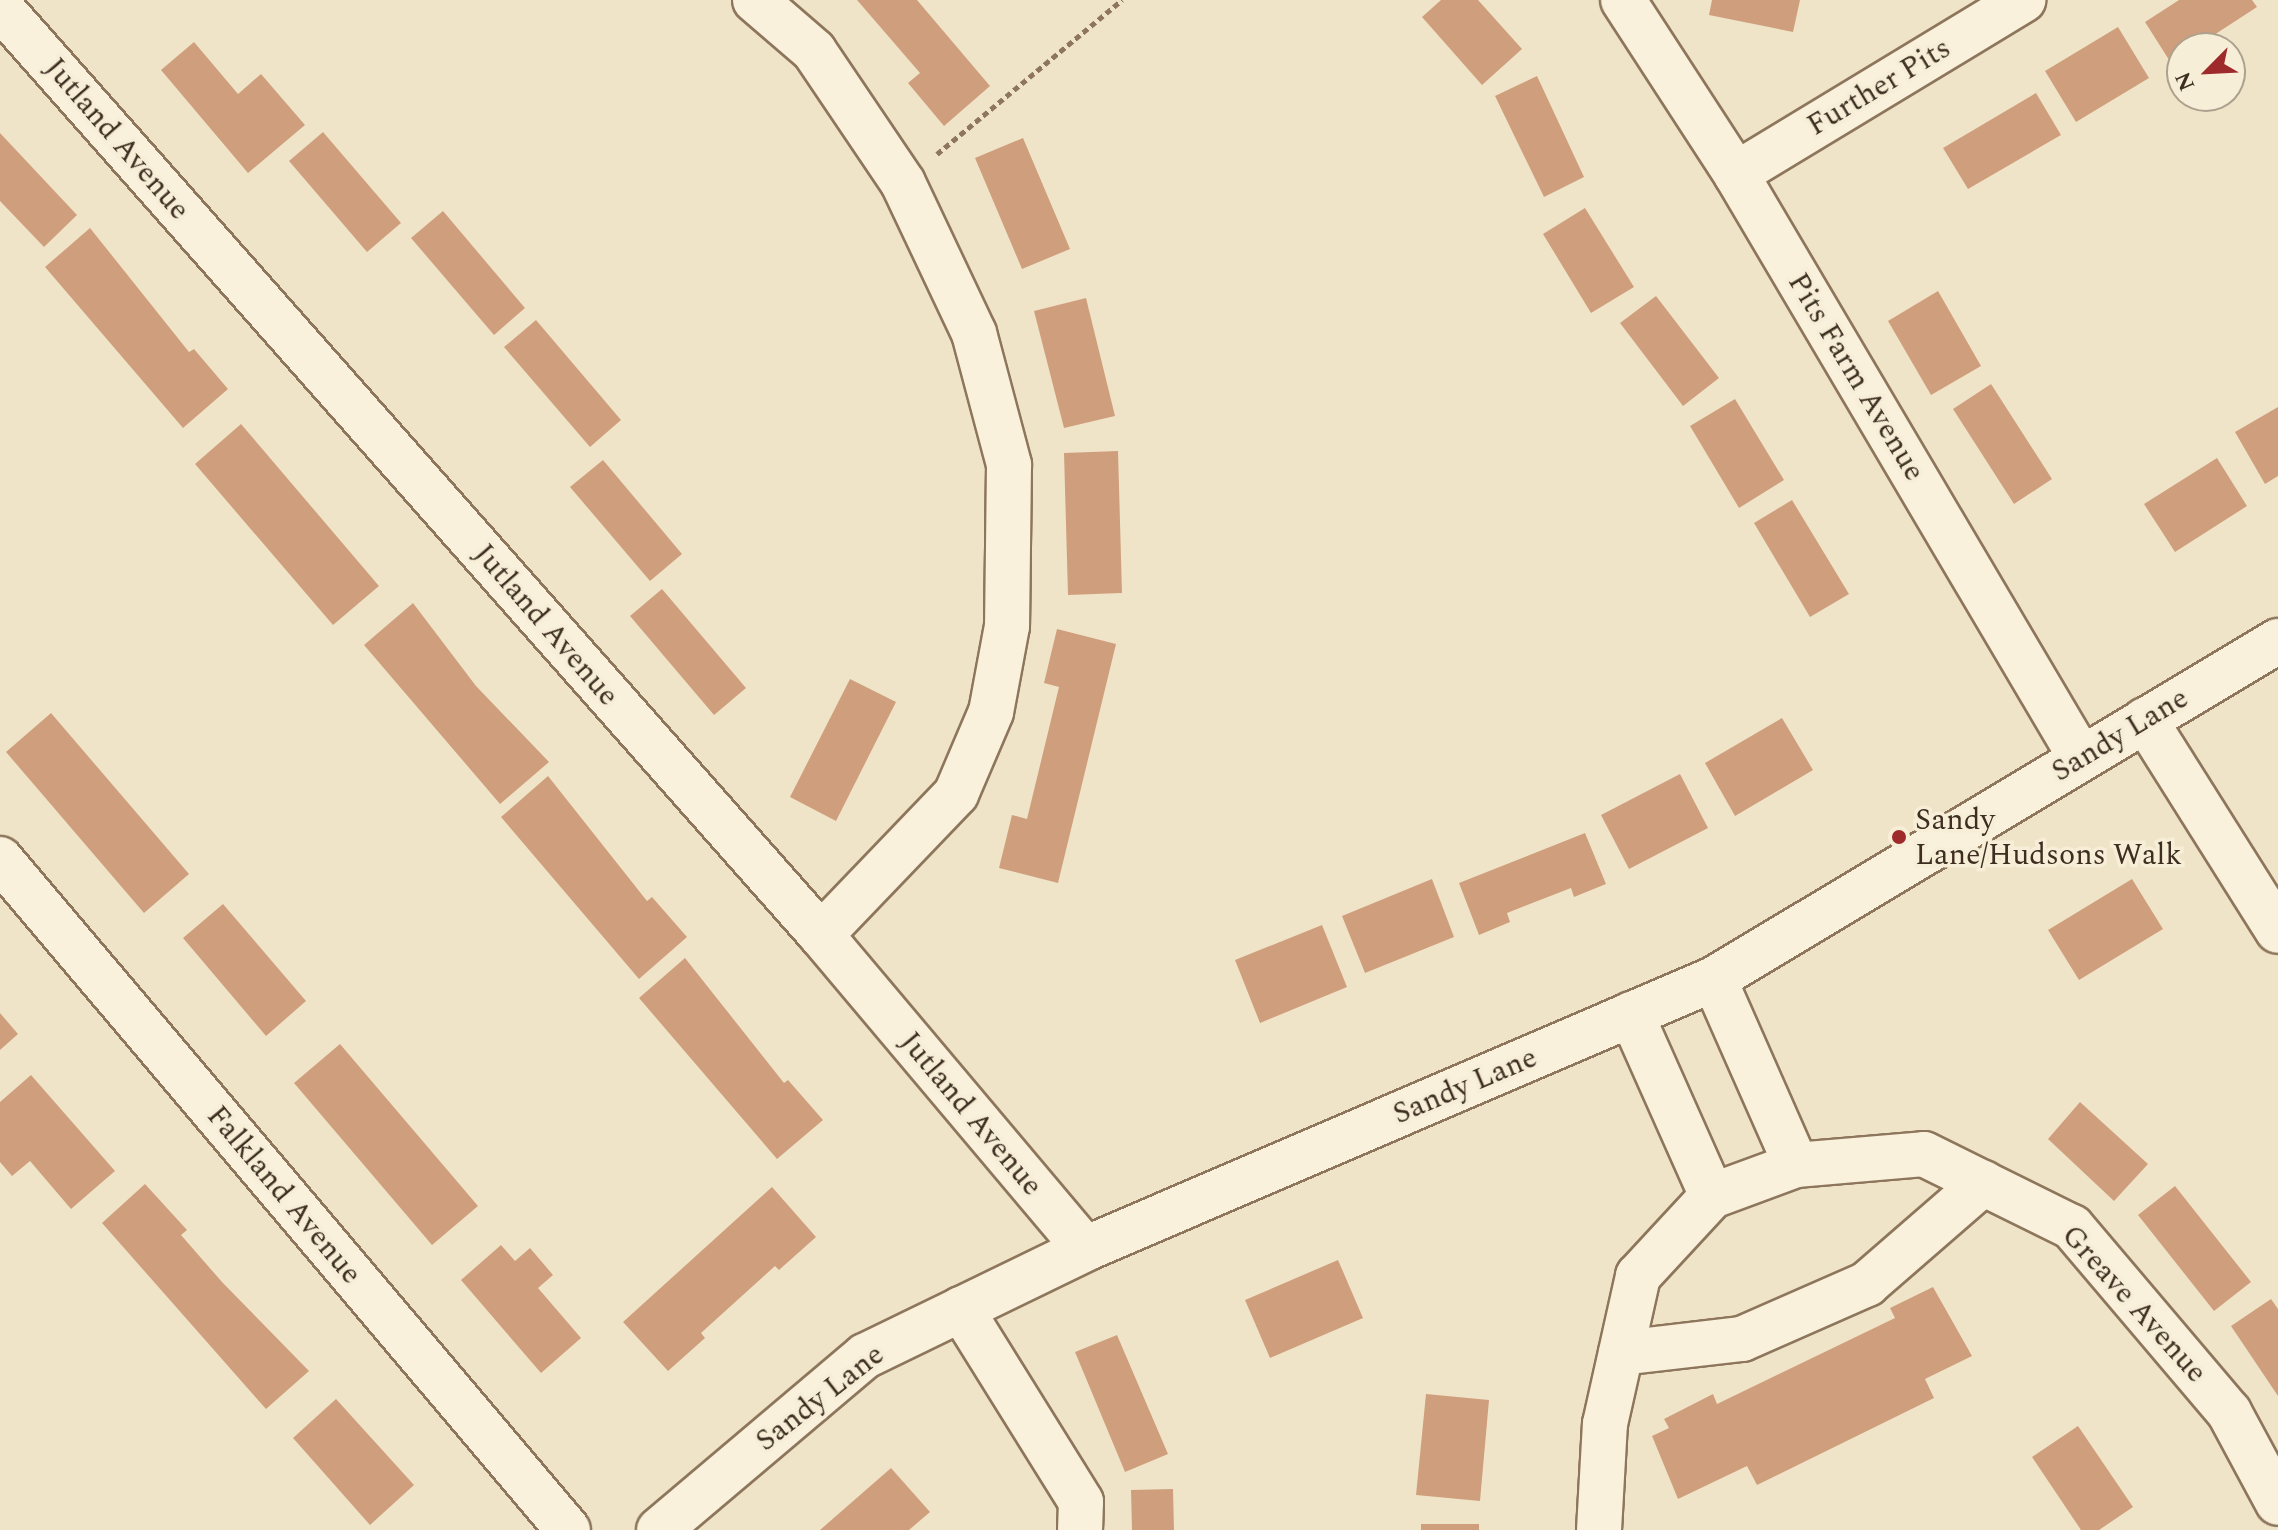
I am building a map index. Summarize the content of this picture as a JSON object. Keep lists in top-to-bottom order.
{
  "streets": {
    "street": [
      "Further Pits",
      "Jutland Avenue",
      "Pits Farm Avenue",
      "Sandy Lane",
      "Falkland Avenue",
      "Greave Avenue"
    ]
  },
  "crossings": [
    ["Further Pits", "Pits Farm Avenue"],
    ["Jutland Avenue", "Sandy Lane"],
    ["Pits Farm Avenue", "Sandy Lane"]
  ],
  "places": ["Sandy Lane/Hudsons Walk"],
  "north": "bottom left"
}
